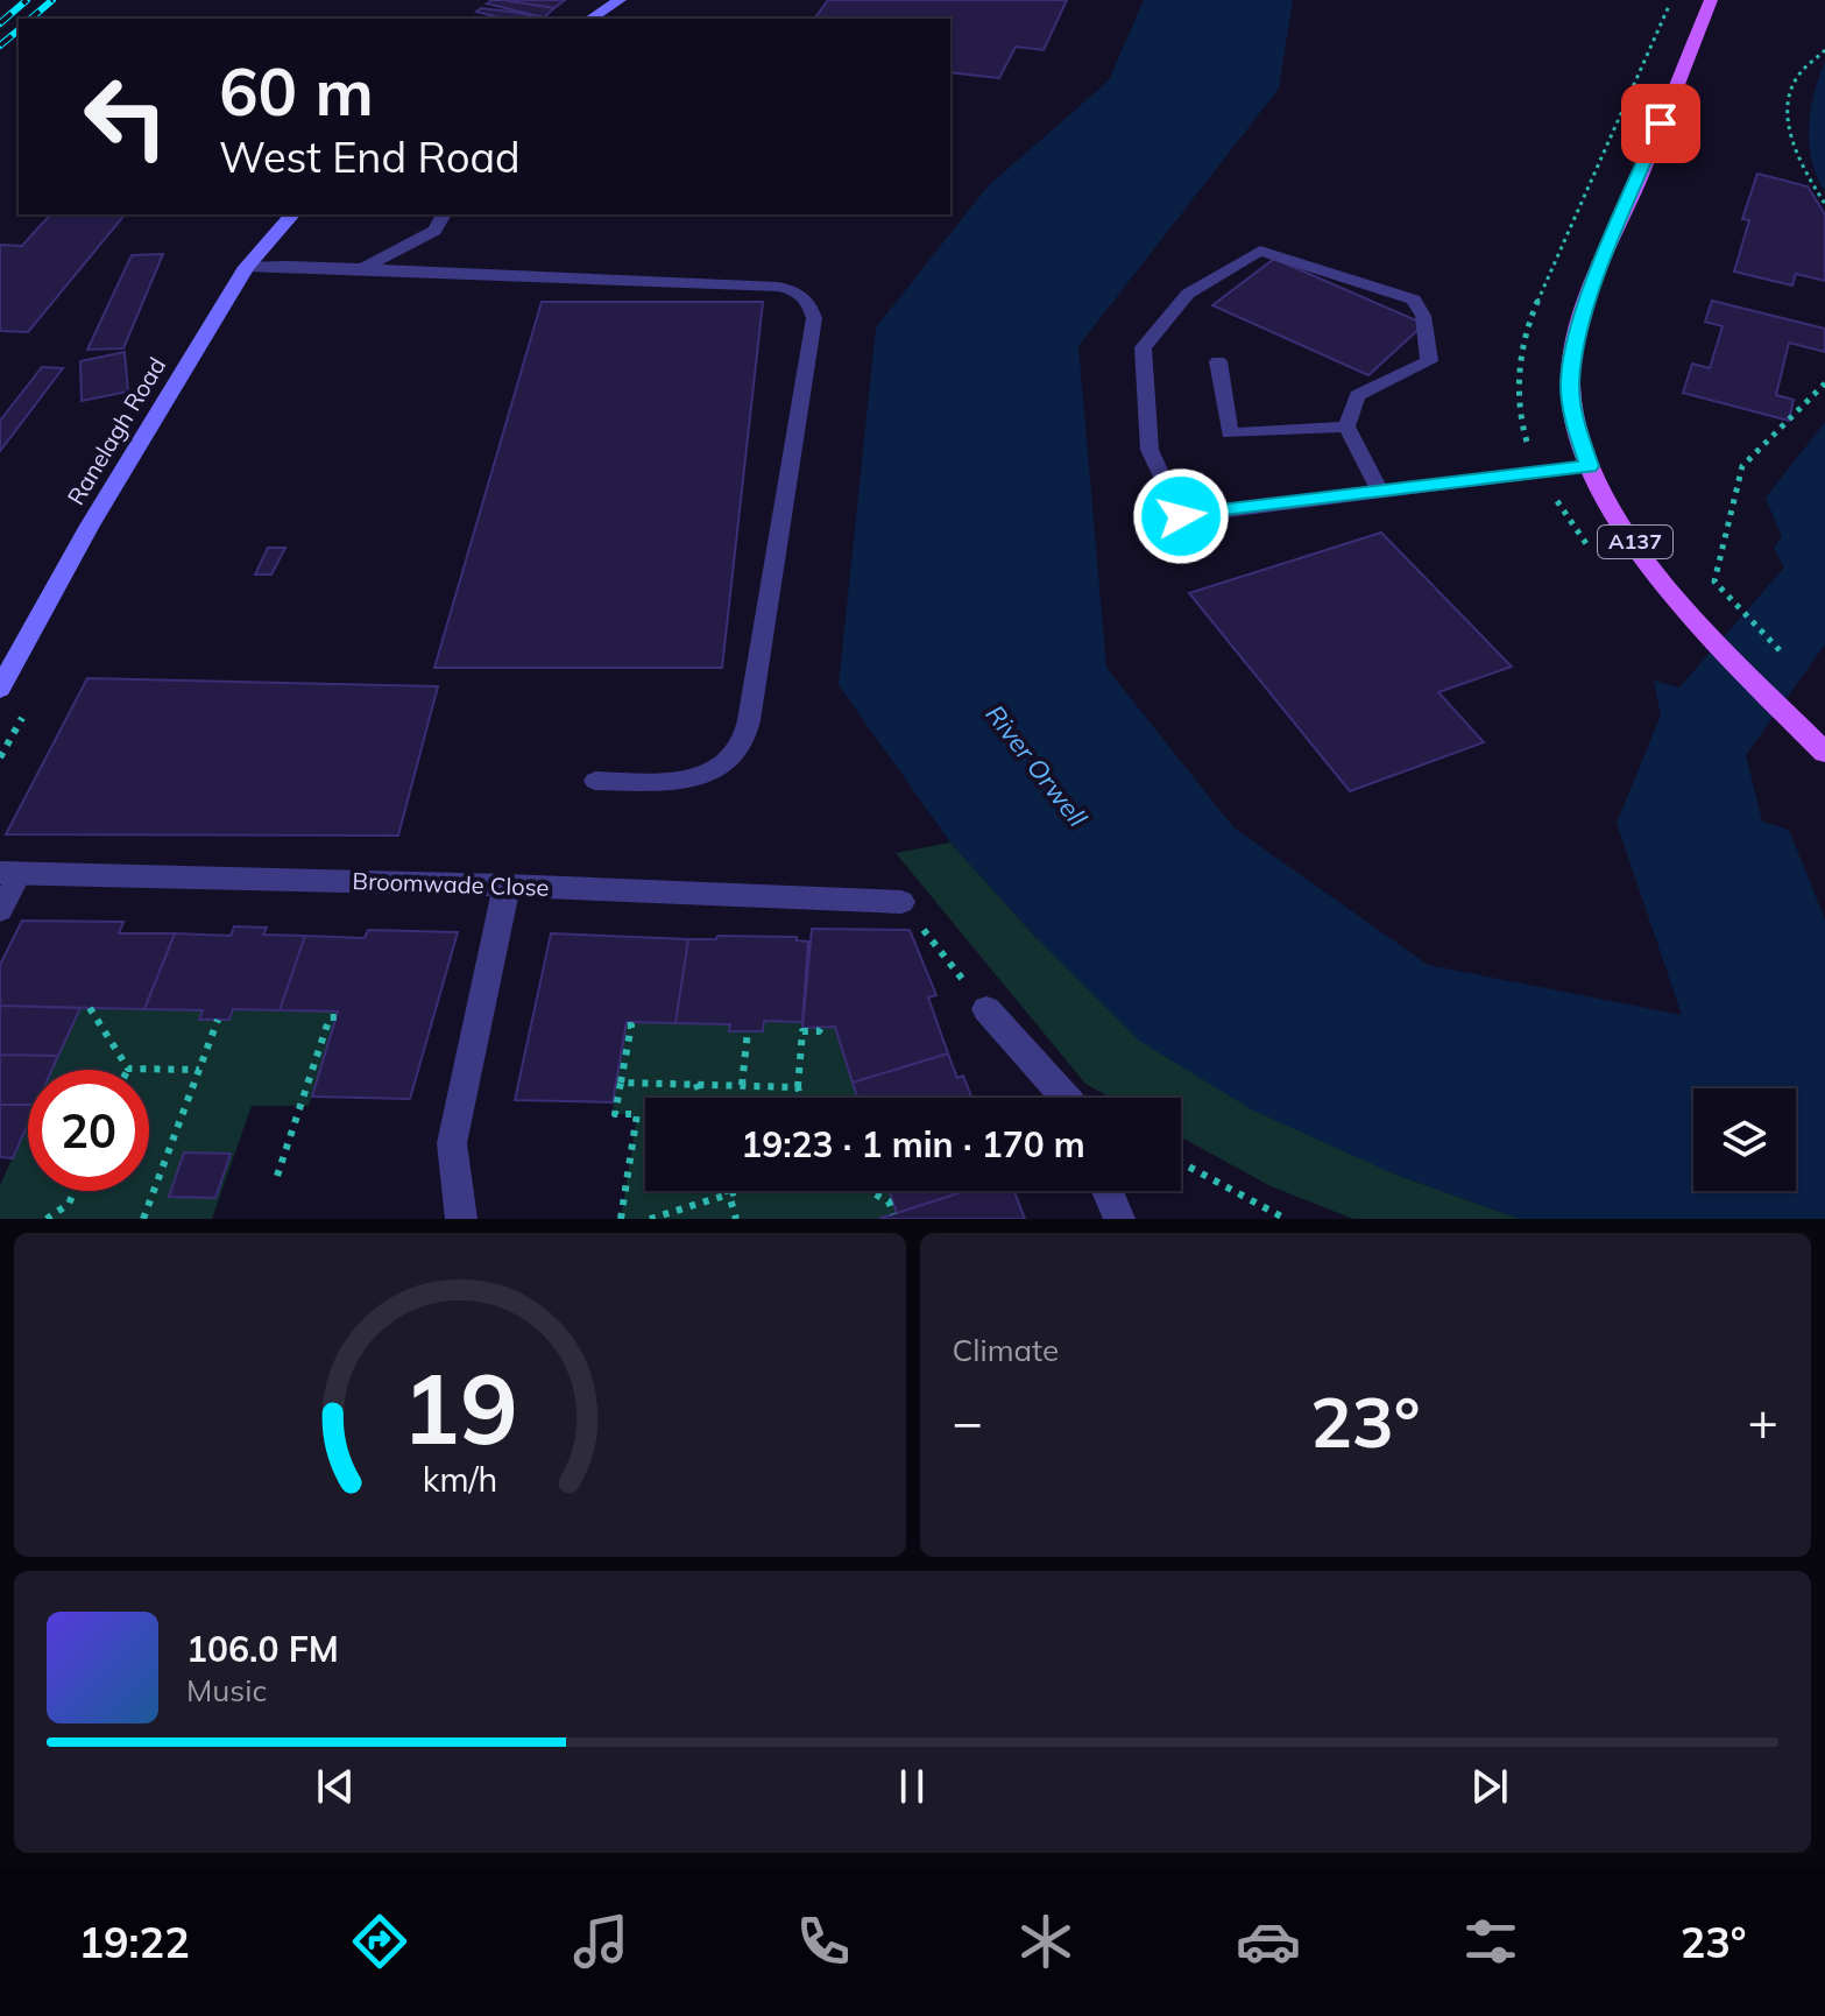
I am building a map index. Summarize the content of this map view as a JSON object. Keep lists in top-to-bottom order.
{
  "streets": {
    "main road": ["Ranelagh Road", "A137"],
    "street": ["Broomwade Close"]
  },
  "water": ["River Orwell"],
  "page": {
    "turn": ["60 m", "West End Road"],
    "limit": "20",
    "trip": "19:23 · 1 min · 170 m",
    "tile": "Climate",
    "heat": ["−", "23°", "+"],
    "song": ["106.0 FM", "Music"],
    "tabs": ["19:22", "23°"],
    "gauge": ["19", "km/h"]
  }
}
